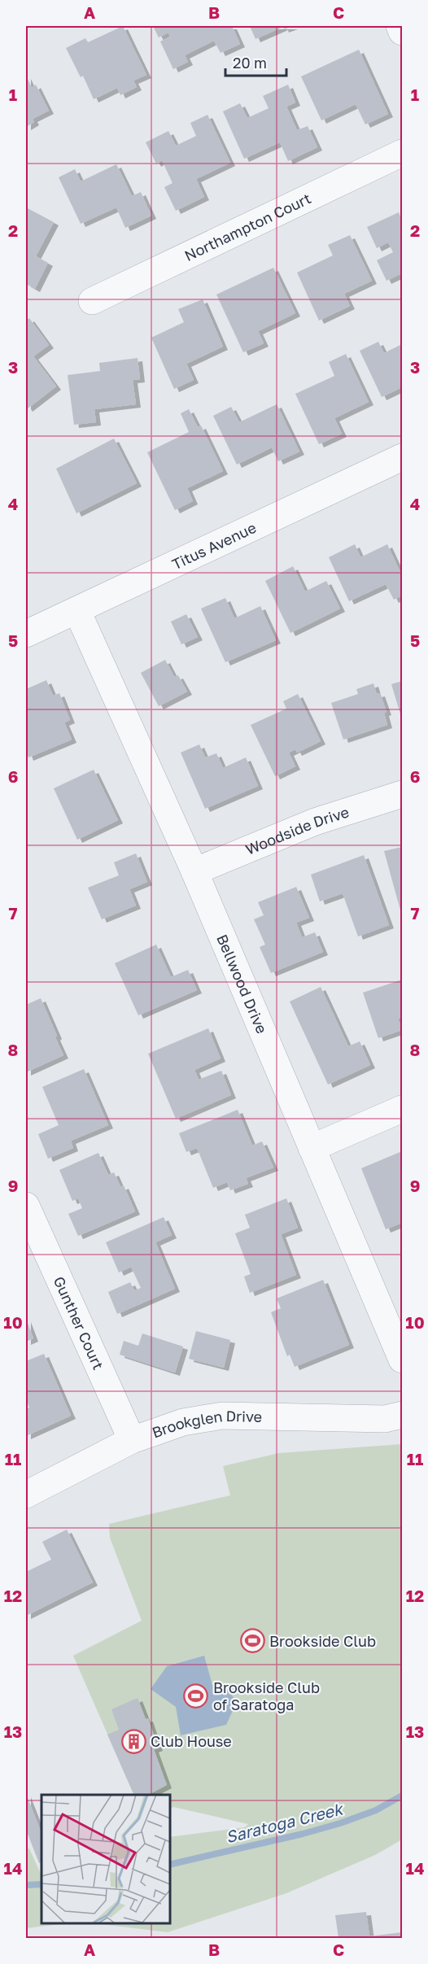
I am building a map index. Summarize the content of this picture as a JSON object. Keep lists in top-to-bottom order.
{
  "streets": {
    "street": [
      "Northampton Court",
      "Titus Avenue",
      "Woodside Drive",
      "Bellwood Drive",
      "Gunther Court",
      "Brookglen Drive"
    ]
  },
  "crossings": [
    ["Titus Avenue", "Bellwood Drive"],
    ["Woodside Drive", "Bellwood Drive"],
    ["Gunther Court", "Brookglen Drive"]
  ],
  "water": ["Saratoga Creek"],
  "places": {
    "sports": ["Brookside Club", "Brookside Club of Saratoga"],
    "building": ["Club House"]
  },
  "scale_bar": "20 m",
  "grid": {
    "columns": ["A", "B", "C"],
    "rows": [
      "1",
      "2",
      "3",
      "4",
      "5",
      "6",
      "7",
      "8",
      "9",
      "10",
      "11",
      "12",
      "13",
      "14"
    ]
  }
}
